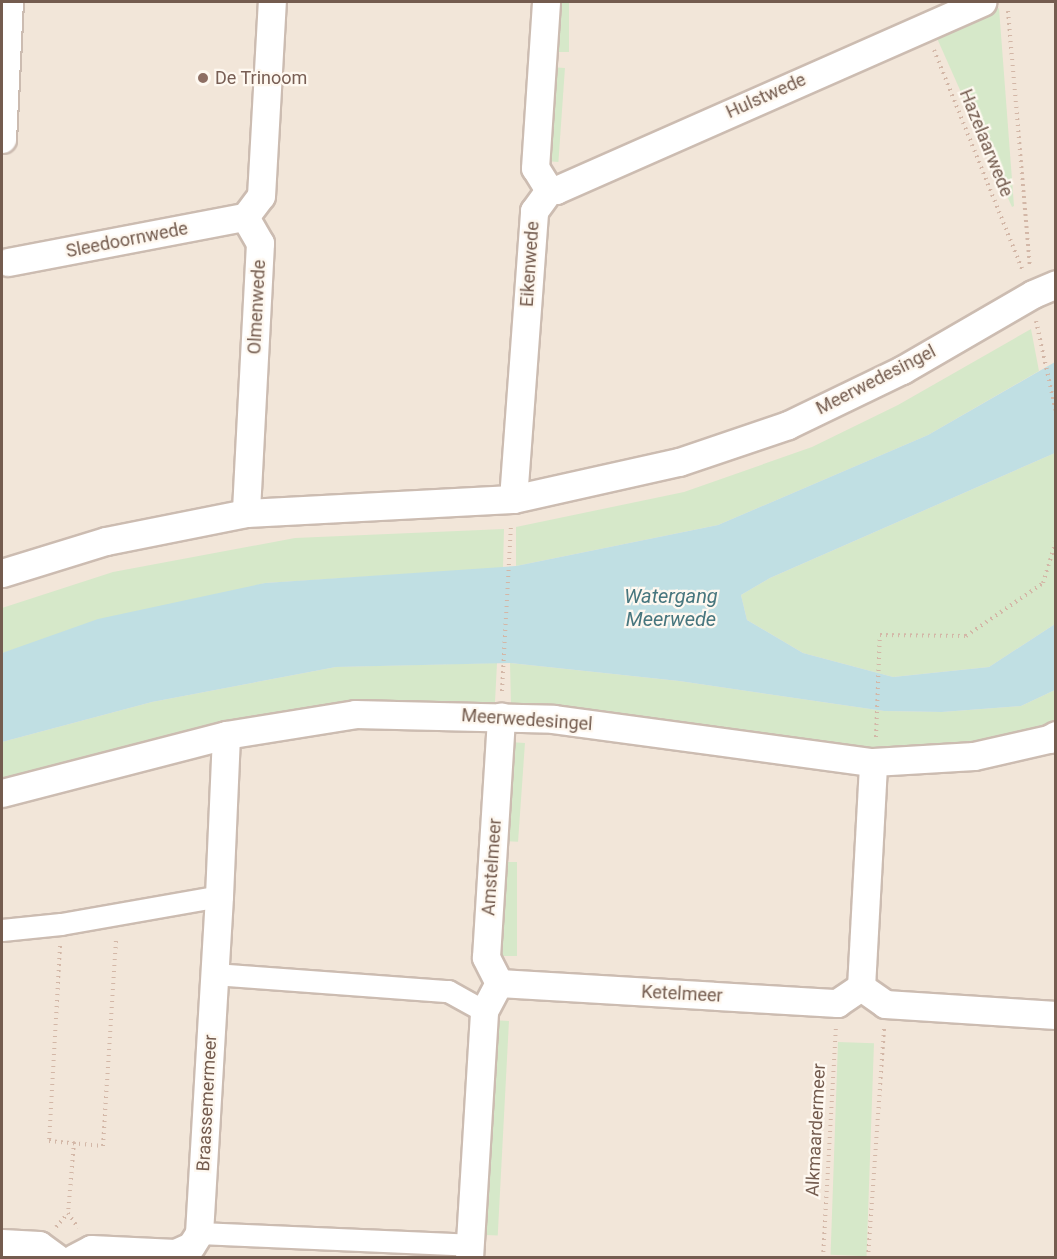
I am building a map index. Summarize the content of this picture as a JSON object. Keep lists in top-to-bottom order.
{
  "streets": {
    "street": [
      "Hulstwede",
      "Sleedoornwede",
      "Eikenwede",
      "Olmenwede",
      "Meerwedesingel",
      "Amstelmeer",
      "Ketelmeer",
      "Braassemermeer"
    ],
    "path": ["Hazelaarwede", "Alkmaardermeer"]
  },
  "crossings": [
    ["Hulstwede", "Hazelaarwede"],
    ["Hulstwede", "Eikenwede"],
    ["Hazelaarwede", "Meerwedesingel"],
    ["Sleedoornwede", "Olmenwede"],
    ["Eikenwede", "Meerwedesingel"],
    ["Olmenwede", "Meerwedesingel"],
    ["Meerwedesingel", "Amstelmeer"],
    ["Meerwedesingel", "Braassemermeer"],
    ["Amstelmeer", "Ketelmeer"],
    ["Ketelmeer", "Alkmaardermeer"]
  ],
  "water": ["Watergang Meerwede"],
  "places": ["De Trinoom"]
}
